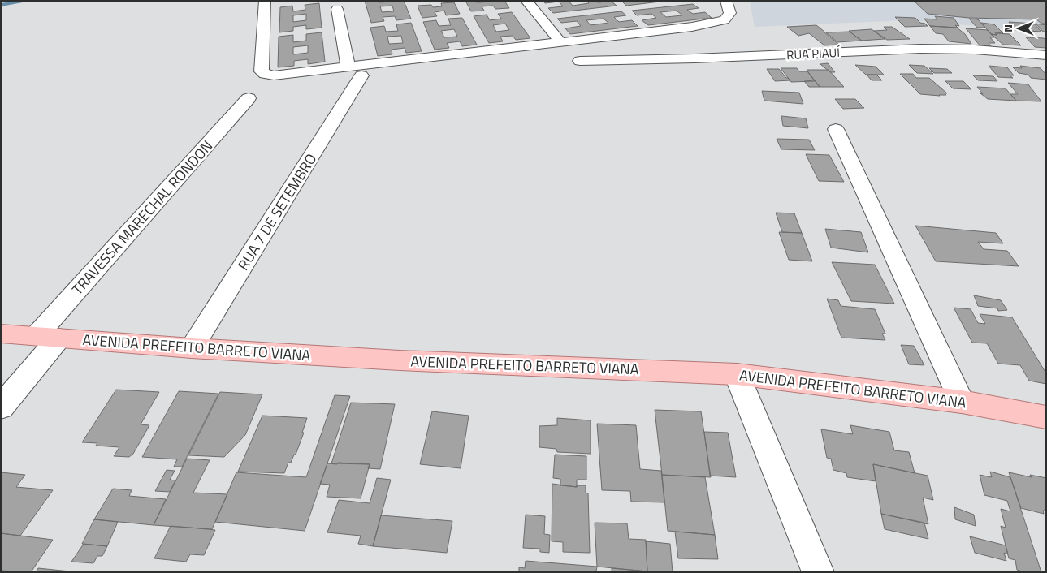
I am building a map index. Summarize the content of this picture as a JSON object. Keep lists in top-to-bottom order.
{
  "streets": {
    "main road": ["AVENIDA PREFEITO BARRETO VIANA"],
    "street": ["RUA PIAUÍ", "RUA 7 DE SETEMBRO", "TRAVESSA MARECHAL RONDON"]
  },
  "crossings": [
    ["RUA 7 DE SETEMBRO", "AVENIDA PREFEITO BARRETO VIANA"],
    ["TRAVESSA MARECHAL RONDON", "AVENIDA PREFEITO BARRETO VIANA"]
  ],
  "north": "left"
}
